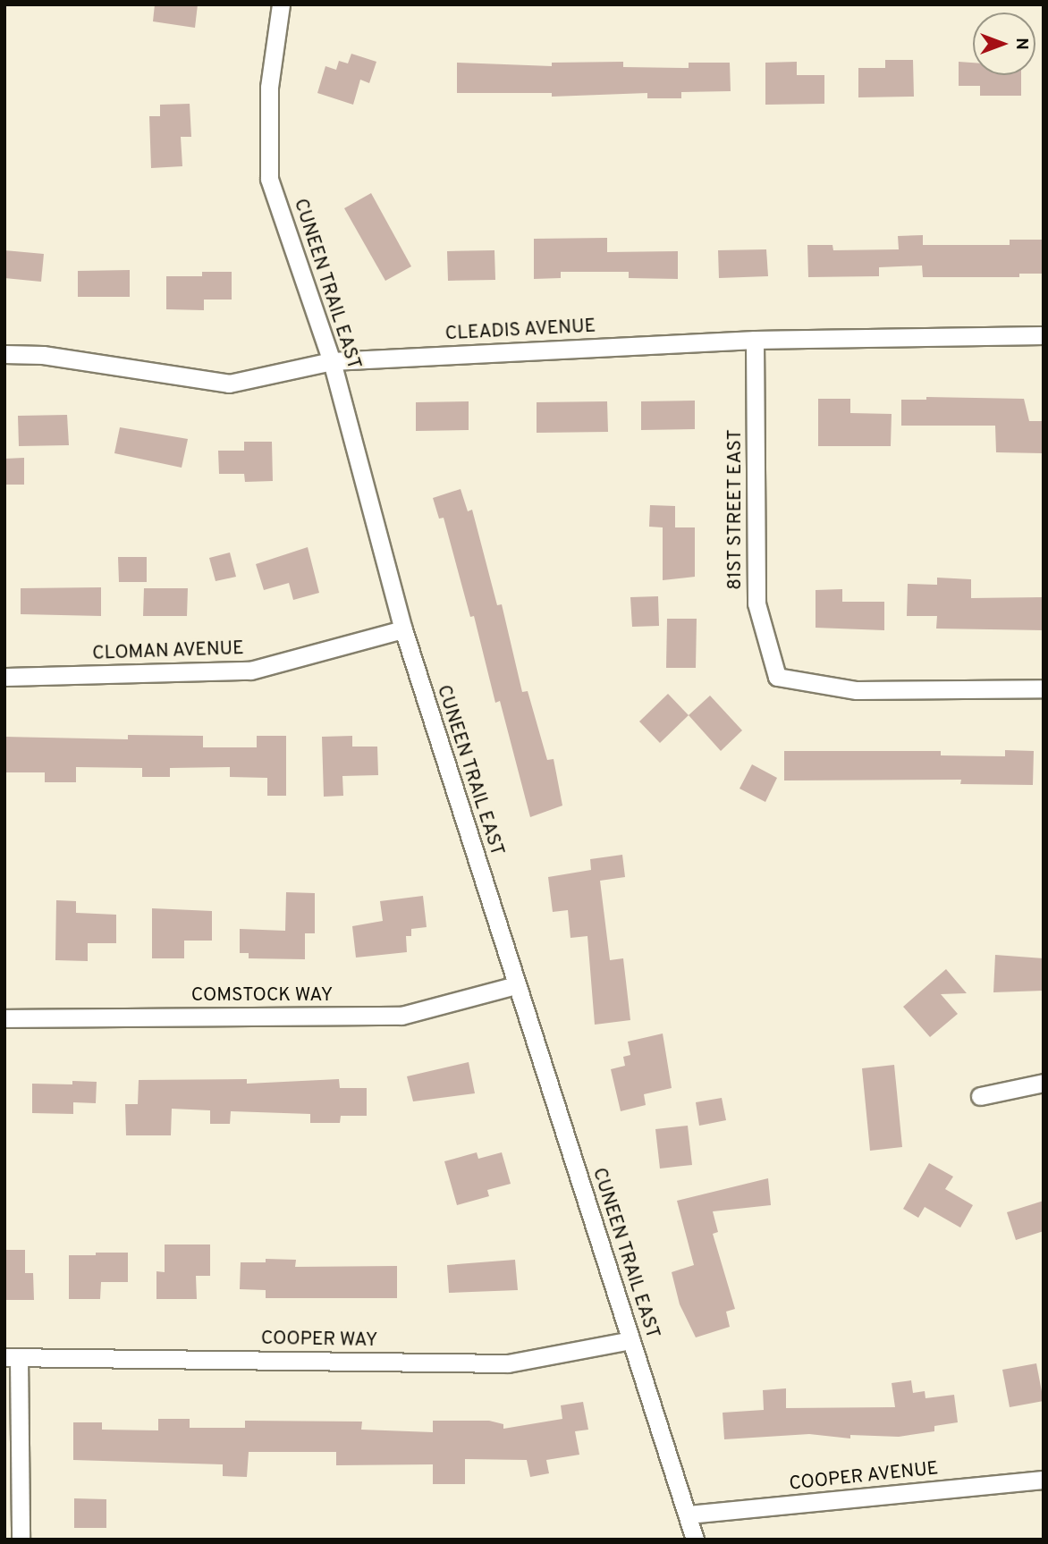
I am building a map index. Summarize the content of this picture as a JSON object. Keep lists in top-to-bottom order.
{
  "streets": {
    "street": [
      "CUNEEN TRAIL EAST",
      "CLEADIS AVENUE",
      "81ST STREET EAST",
      "CLOMAN AVENUE",
      "COMSTOCK WAY",
      "COOPER WAY",
      "COOPER AVENUE"
    ]
  },
  "crossings": [
    ["CUNEEN TRAIL EAST", "CLEADIS AVENUE"],
    ["CUNEEN TRAIL EAST", "CLOMAN AVENUE"],
    ["CUNEEN TRAIL EAST", "COMSTOCK WAY"],
    ["CUNEEN TRAIL EAST", "COOPER WAY"],
    ["CUNEEN TRAIL EAST", "COOPER AVENUE"],
    ["CLEADIS AVENUE", "81ST STREET EAST"]
  ],
  "north": "right"
}
